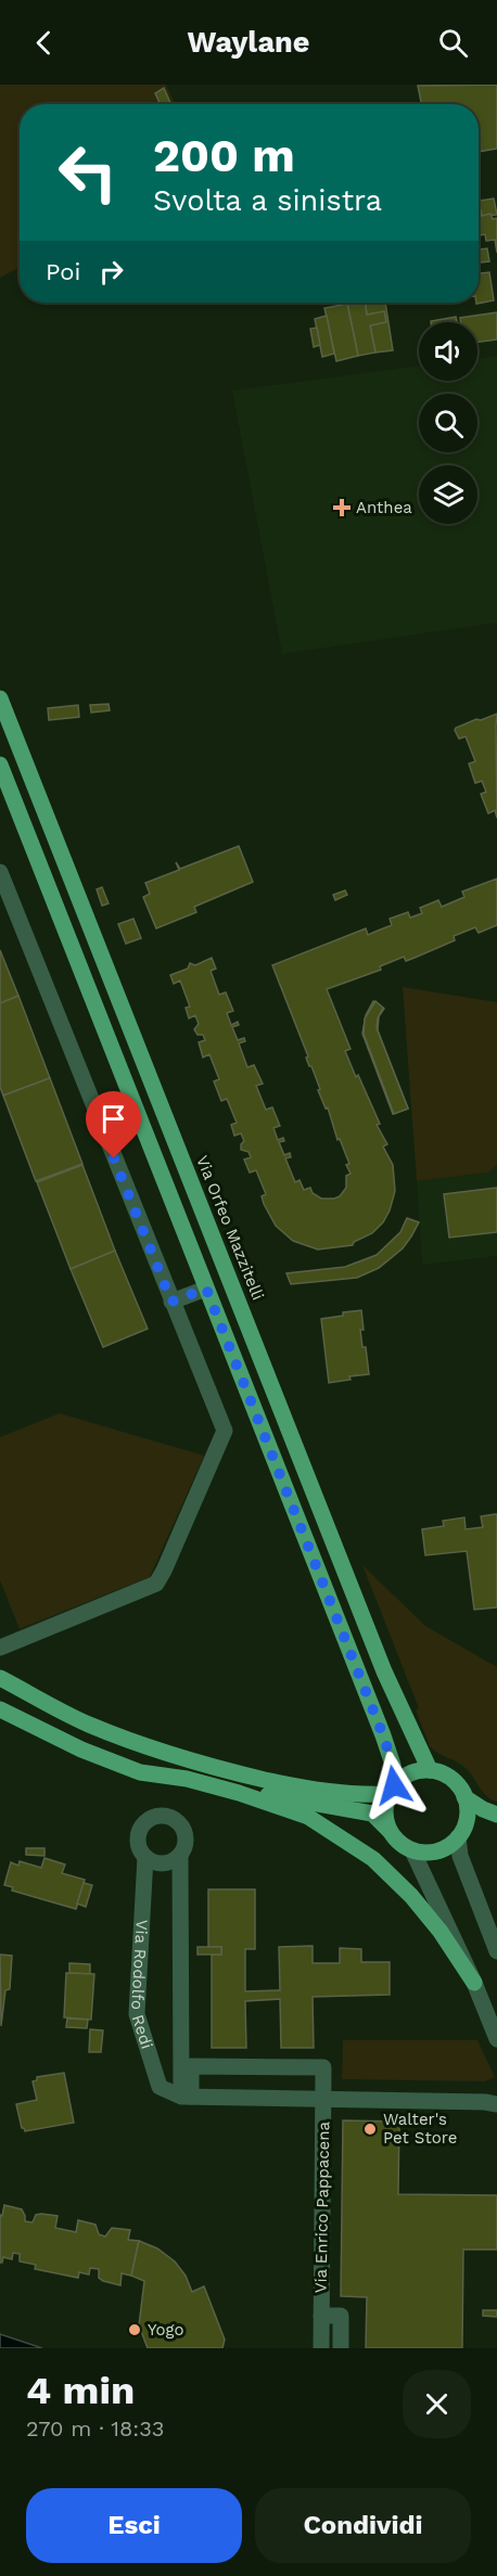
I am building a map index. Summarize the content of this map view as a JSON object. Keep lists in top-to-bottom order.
{
  "streets": {
    "main road": ["Via Orfeo Mazzitelli"],
    "street": ["Via Rodolfo Redi", "Via Enrico Pappacena"]
  },
  "places": {
    "health": ["Anthea"],
    "other": ["Walter's Pet Store", "Yogo"]
  },
  "page": {
    "header": "Waylane",
    "turn": ["200 m", "Svolta a sinistra"],
    "then": "Poi",
    "heading": ["4 min", "270 m · 18:33"],
    "buttons": ["Esci", "Condividi"]
  }
}
